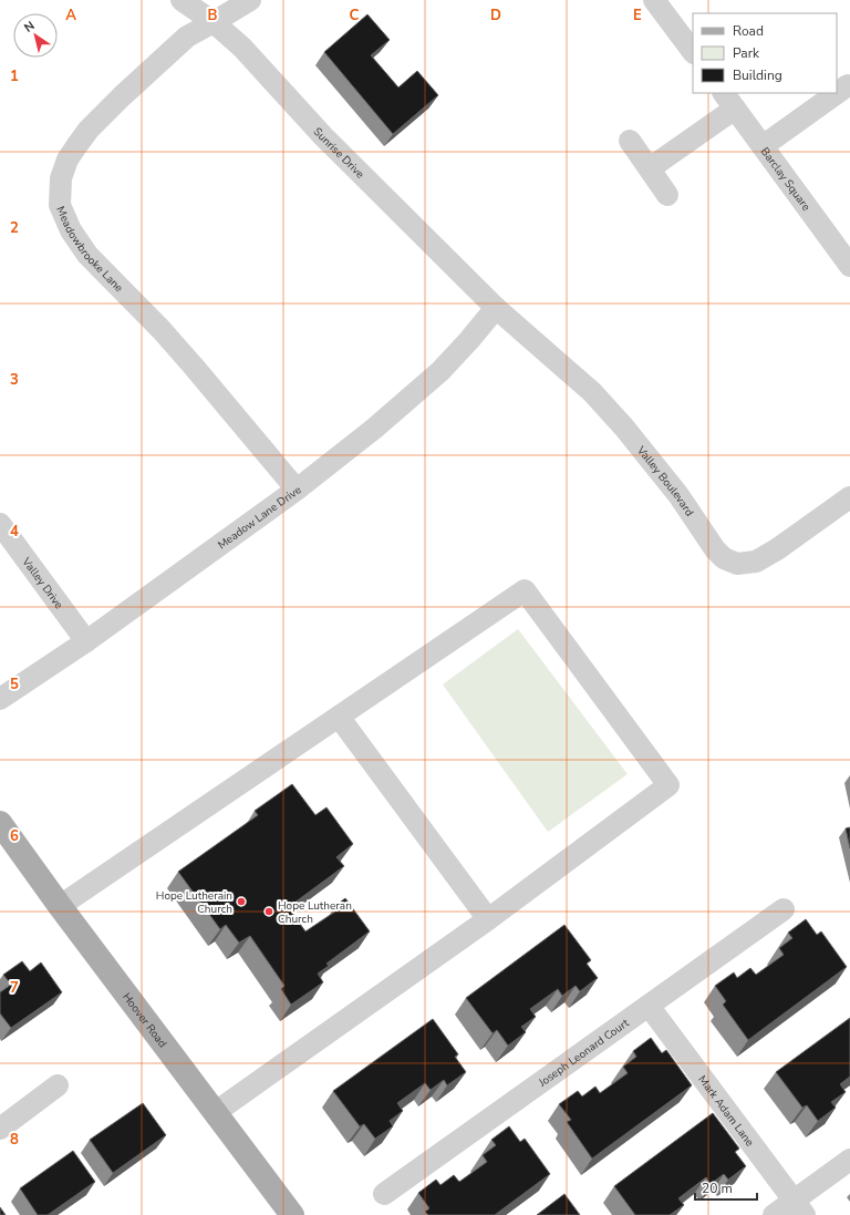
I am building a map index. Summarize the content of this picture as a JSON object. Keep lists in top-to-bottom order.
{
  "streets": {
    "main road": ["Hoover Road"],
    "street": [
      "Sunrise Drive",
      "Barclay Square",
      "Meadowbrooke Lane",
      "Valley Boulevard",
      "Meadow Lane Drive",
      "Valley Drive",
      "Joseph Leonard Court",
      "Mark Adam Lane"
    ]
  },
  "crossings": [
    ["Sunrise Drive", "Meadowbrooke Lane"],
    ["Sunrise Drive", "Valley Boulevard"],
    ["Sunrise Drive", "Meadow Lane Drive"],
    ["Meadowbrooke Lane", "Meadow Lane Drive"],
    ["Valley Boulevard", "Meadow Lane Drive"],
    ["Meadow Lane Drive", "Valley Drive"],
    ["Joseph Leonard Court", "Mark Adam Lane"]
  ],
  "places": ["Hope Lutherain Church", "Hope Lutheran Church"],
  "legend": ["Road", "Park", "Building"],
  "scale_bar": "20 m",
  "north": "top left",
  "grid": {
    "columns": [
      "A",
      "B",
      "C",
      "D",
      "E"
    ],
    "rows": [
      "1",
      "2",
      "3",
      "4",
      "5",
      "6",
      "7",
      "8"
    ]
  }
}
